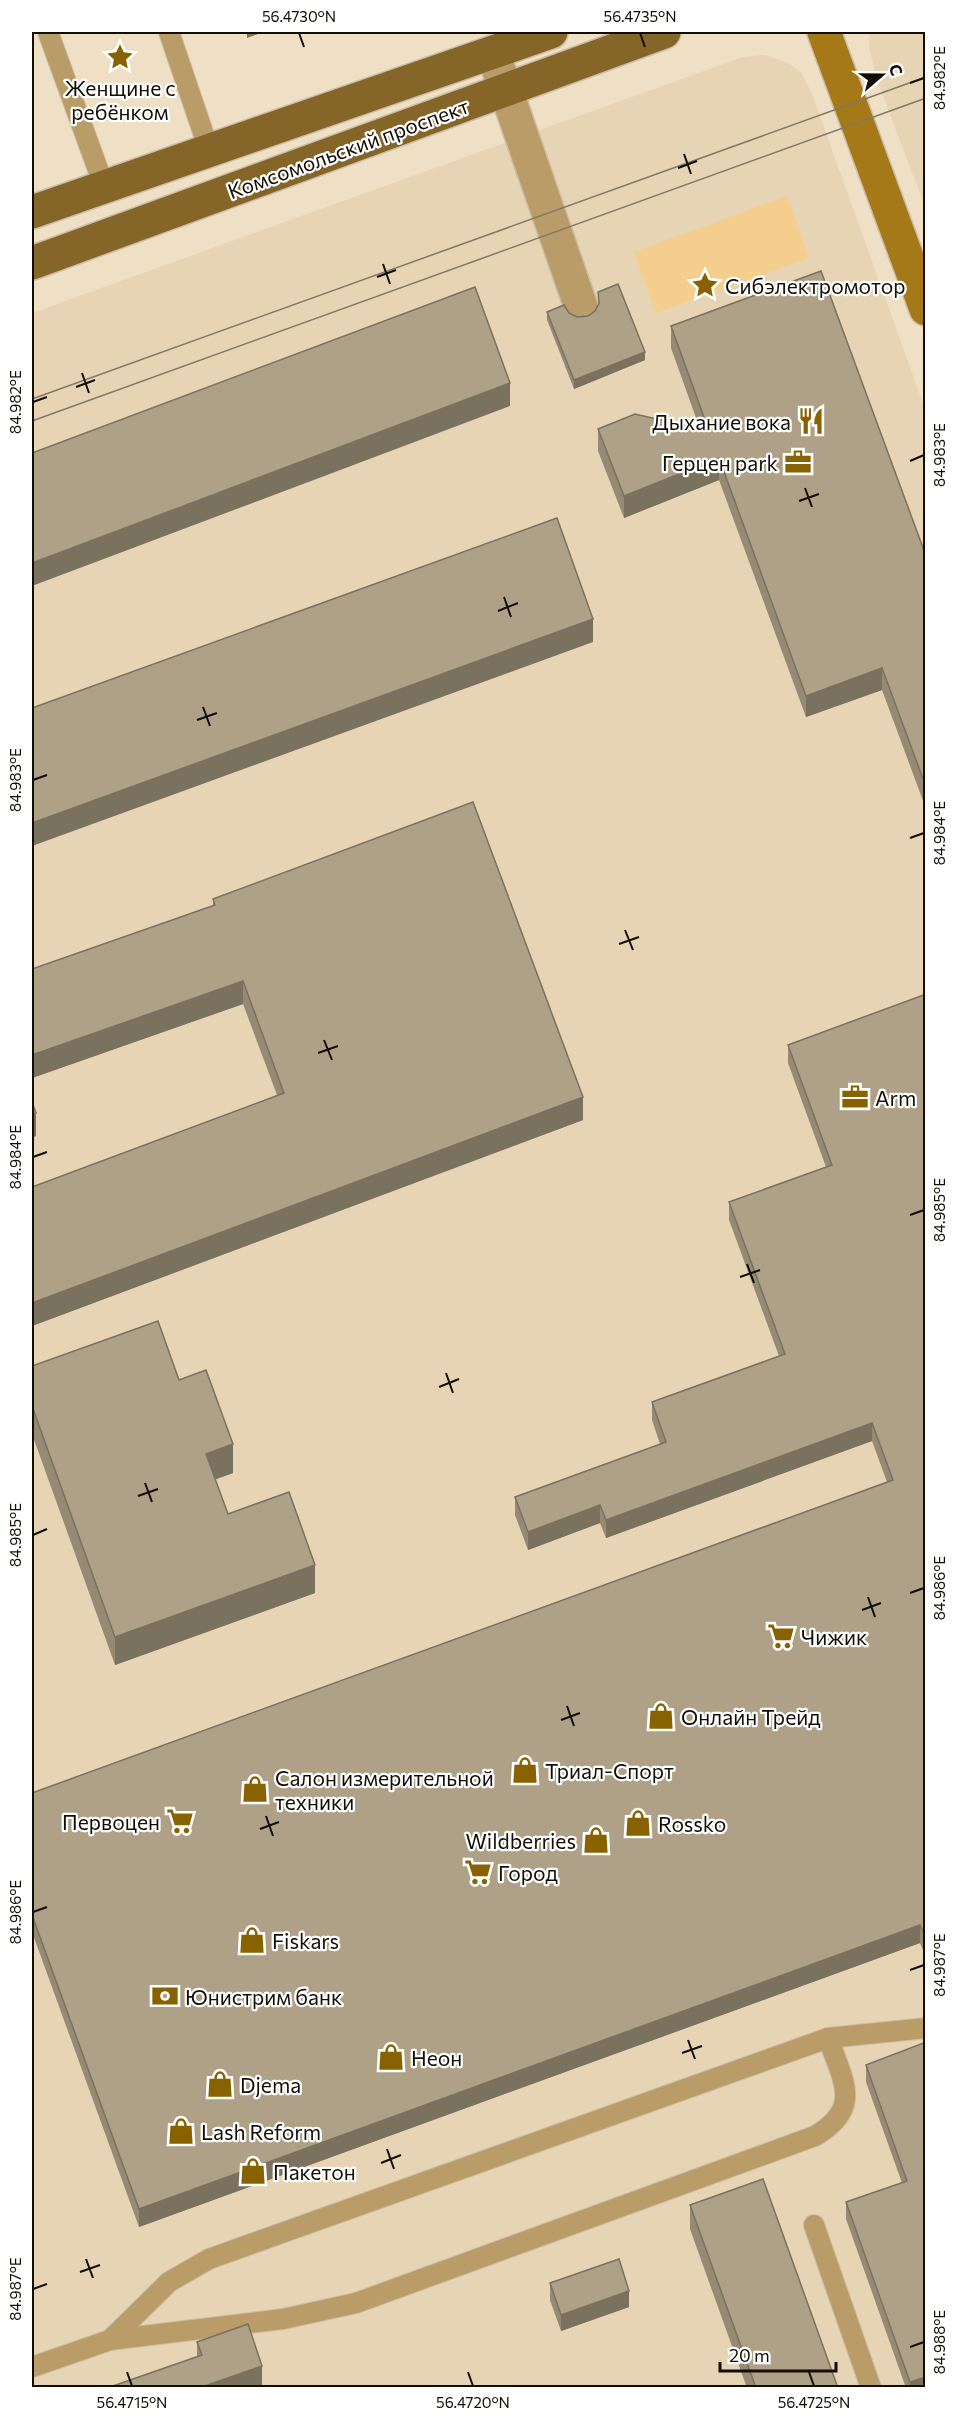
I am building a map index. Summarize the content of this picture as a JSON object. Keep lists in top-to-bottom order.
{
  "streets": {
    "main road": ["Комсомольский проспект"]
  },
  "places": {
    "place": ["Женщине с ребёнком", "Сибэлектромотор"],
    "restaurant": ["Дыхание вока"],
    "office": ["Герцен park", "Arm"],
    "supermarket": ["Чижик", "Первоцен", "Город"],
    "shop": [
      "Онлайн Трейд",
      "Триал-Спорт",
      "Салон измерительной техники",
      "Rossko",
      "Wildberries",
      "Fiskars",
      "Неон",
      "Djema",
      "Lash Reform",
      "Пакетон"
    ],
    "bank": ["Юнистрим банк"]
  },
  "scale_bar": "20 m",
  "north": "right",
  "coordinates": [
    "56.4730°N",
    "56.4735°N",
    "84.982°E",
    "84.983°E",
    "84.984°E",
    "84.985°E",
    "84.986°E",
    "84.987°E",
    "84.988°E",
    "56.4715°N",
    "56.4720°N",
    "56.4725°N"
  ]
}
